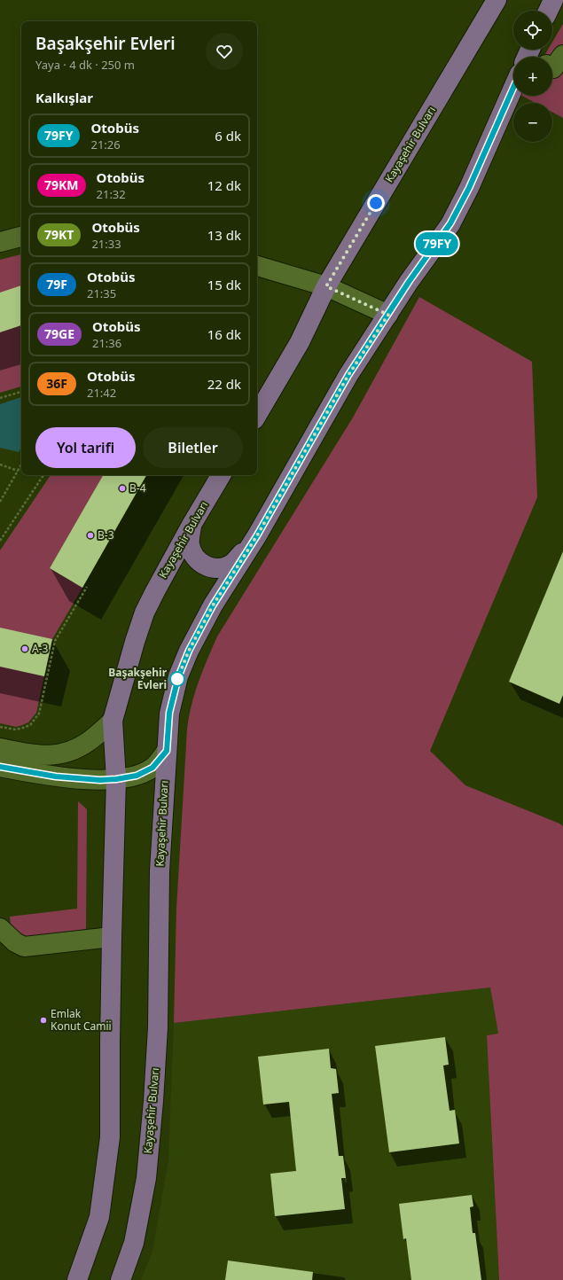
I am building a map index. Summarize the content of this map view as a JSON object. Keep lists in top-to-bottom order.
{
  "streets": {
    "main road": ["Kayaşehir Bulvarı"]
  },
  "places": [
    "B-4",
    "B-3",
    "A-3",
    "Başakşehir Evleri",
    "Emlak Konut Camii"
  ],
  "lines": ["bus line 79FY"],
  "page": {
    "on_map": "79FY",
    "map_buttons": ["+", "−"],
    "heading": [
      ["Başakşehir Evleri", "Yaya · 4 dk · 250 m"],
      "Kalkışlar"
    ],
    "list": [
      {
        "mark": "79FY",
        "name": "Otobüs",
        "note": "21:26",
        "value": "6 dk"
      },
      {
        "mark": "79KM",
        "name": "Otobüs",
        "note": "21:32",
        "value": "12 dk"
      },
      {
        "mark": "79KT",
        "name": "Otobüs",
        "note": "21:33",
        "value": "13 dk"
      },
      {
        "mark": "79F",
        "name": "Otobüs",
        "note": "21:35",
        "value": "15 dk"
      },
      {
        "mark": "79GE",
        "name": "Otobüs",
        "note": "21:36",
        "value": "16 dk"
      },
      {
        "mark": "36F",
        "name": "Otobüs",
        "note": "21:42",
        "value": "22 dk"
      }
    ],
    "buttons": ["Yol tarifi", "Biletler"]
  }
}
